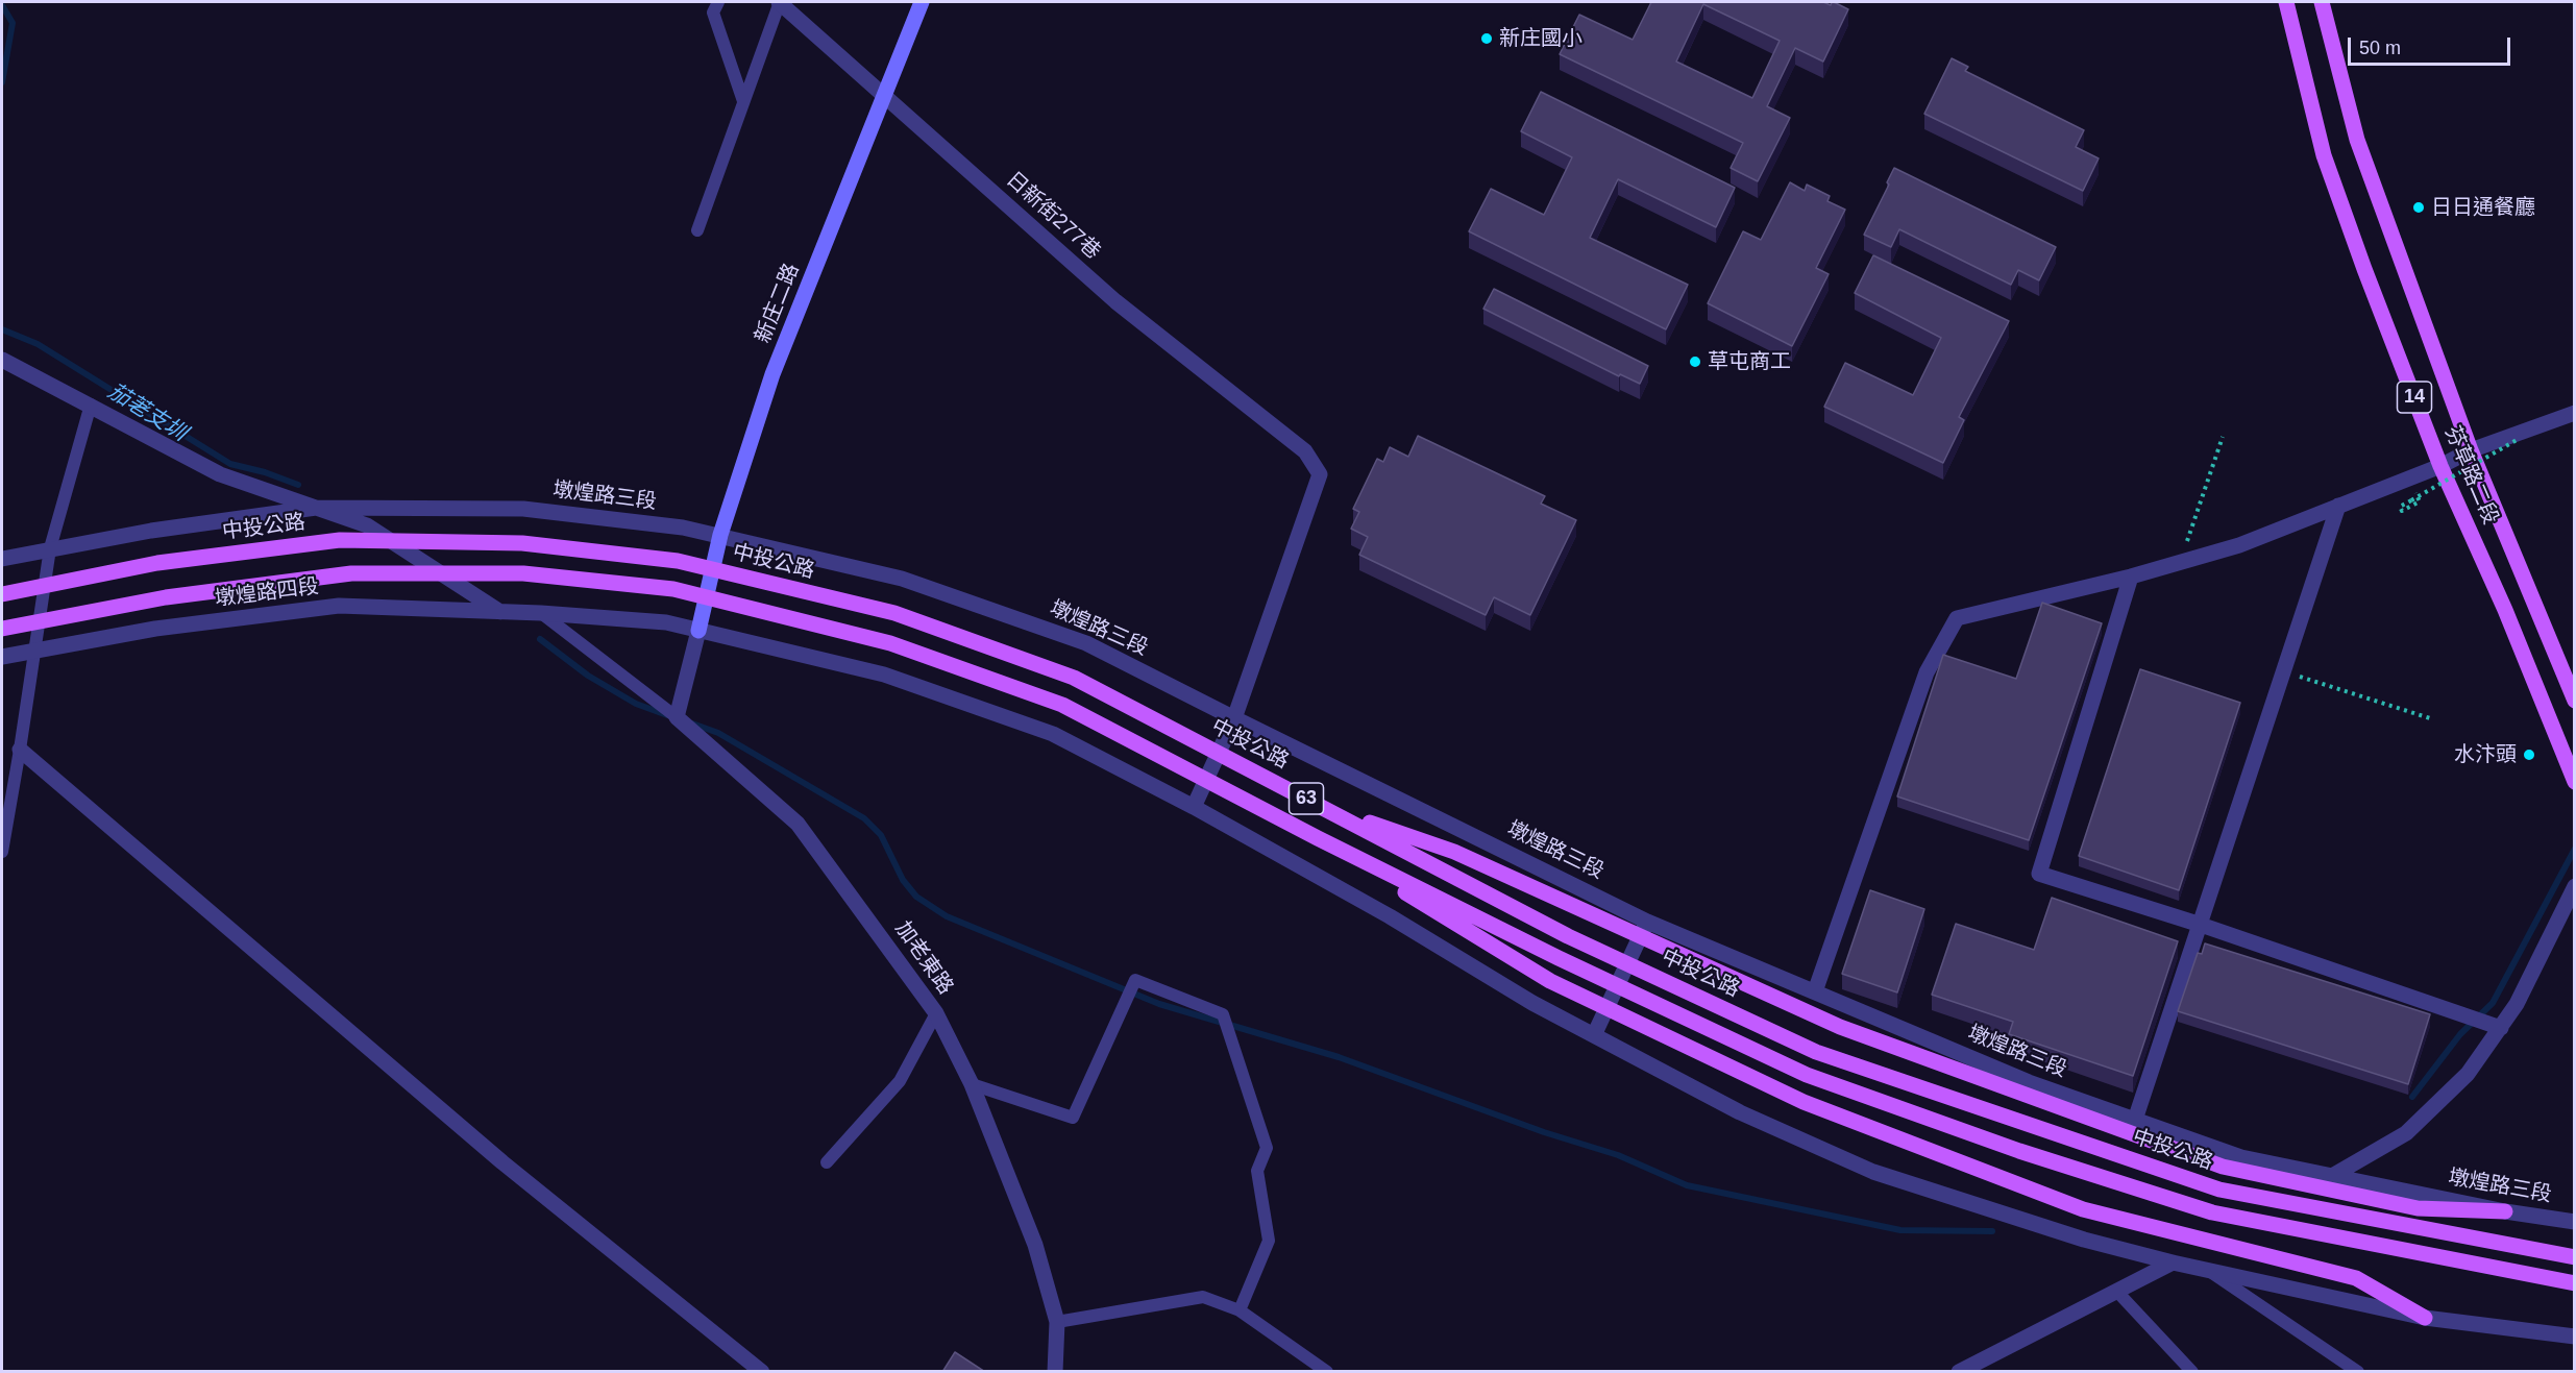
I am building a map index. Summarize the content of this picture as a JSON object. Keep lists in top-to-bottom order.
{
  "streets": {
    "main road": [
      "14",
      "芬草路二段",
      "中投公路",
      "63"
    ],
    "street": [
      "日新街277巷",
      "新庄二路",
      "墩煌路三段",
      "墩煌路四段",
      "加老東路"
    ]
  },
  "crossings": [
    ["日新街277巷", "新庄二路"],
    ["日新街277巷", "墩煌路三段"],
    ["新庄二路", "墩煌路三段"]
  ],
  "water": ["茄荖支圳"],
  "places": [
    "新庄國小",
    "日日通餐廳",
    "草屯商工",
    "水汴頭"
  ],
  "scale_bar": "50 m"
}
